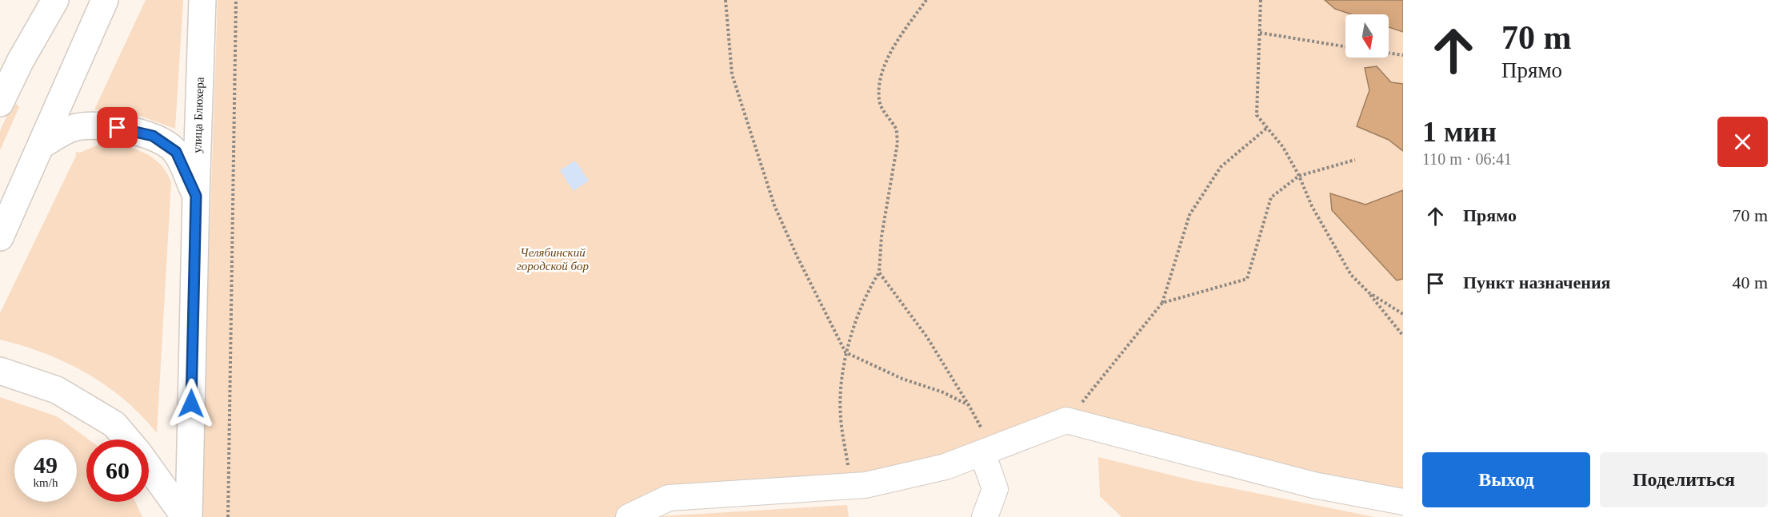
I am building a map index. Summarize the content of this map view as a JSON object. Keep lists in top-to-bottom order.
{
  "streets": {
    "main road": ["улица Блюхера"]
  },
  "parks": ["Челябинский городской бор"],
  "north": "bottom",
  "page": {
    "turn": ["70 m", "Прямо"],
    "heading": ["1 мин", "110 m · 06:41"],
    "list": [
      {
        "name": "Прямо",
        "value": "70 m"
      },
      {
        "name": "Пункт назначения",
        "value": "40 m"
      }
    ],
    "speed": "49 km/h",
    "limit": "60",
    "buttons": ["Выход", "Поделиться"]
  }
}
